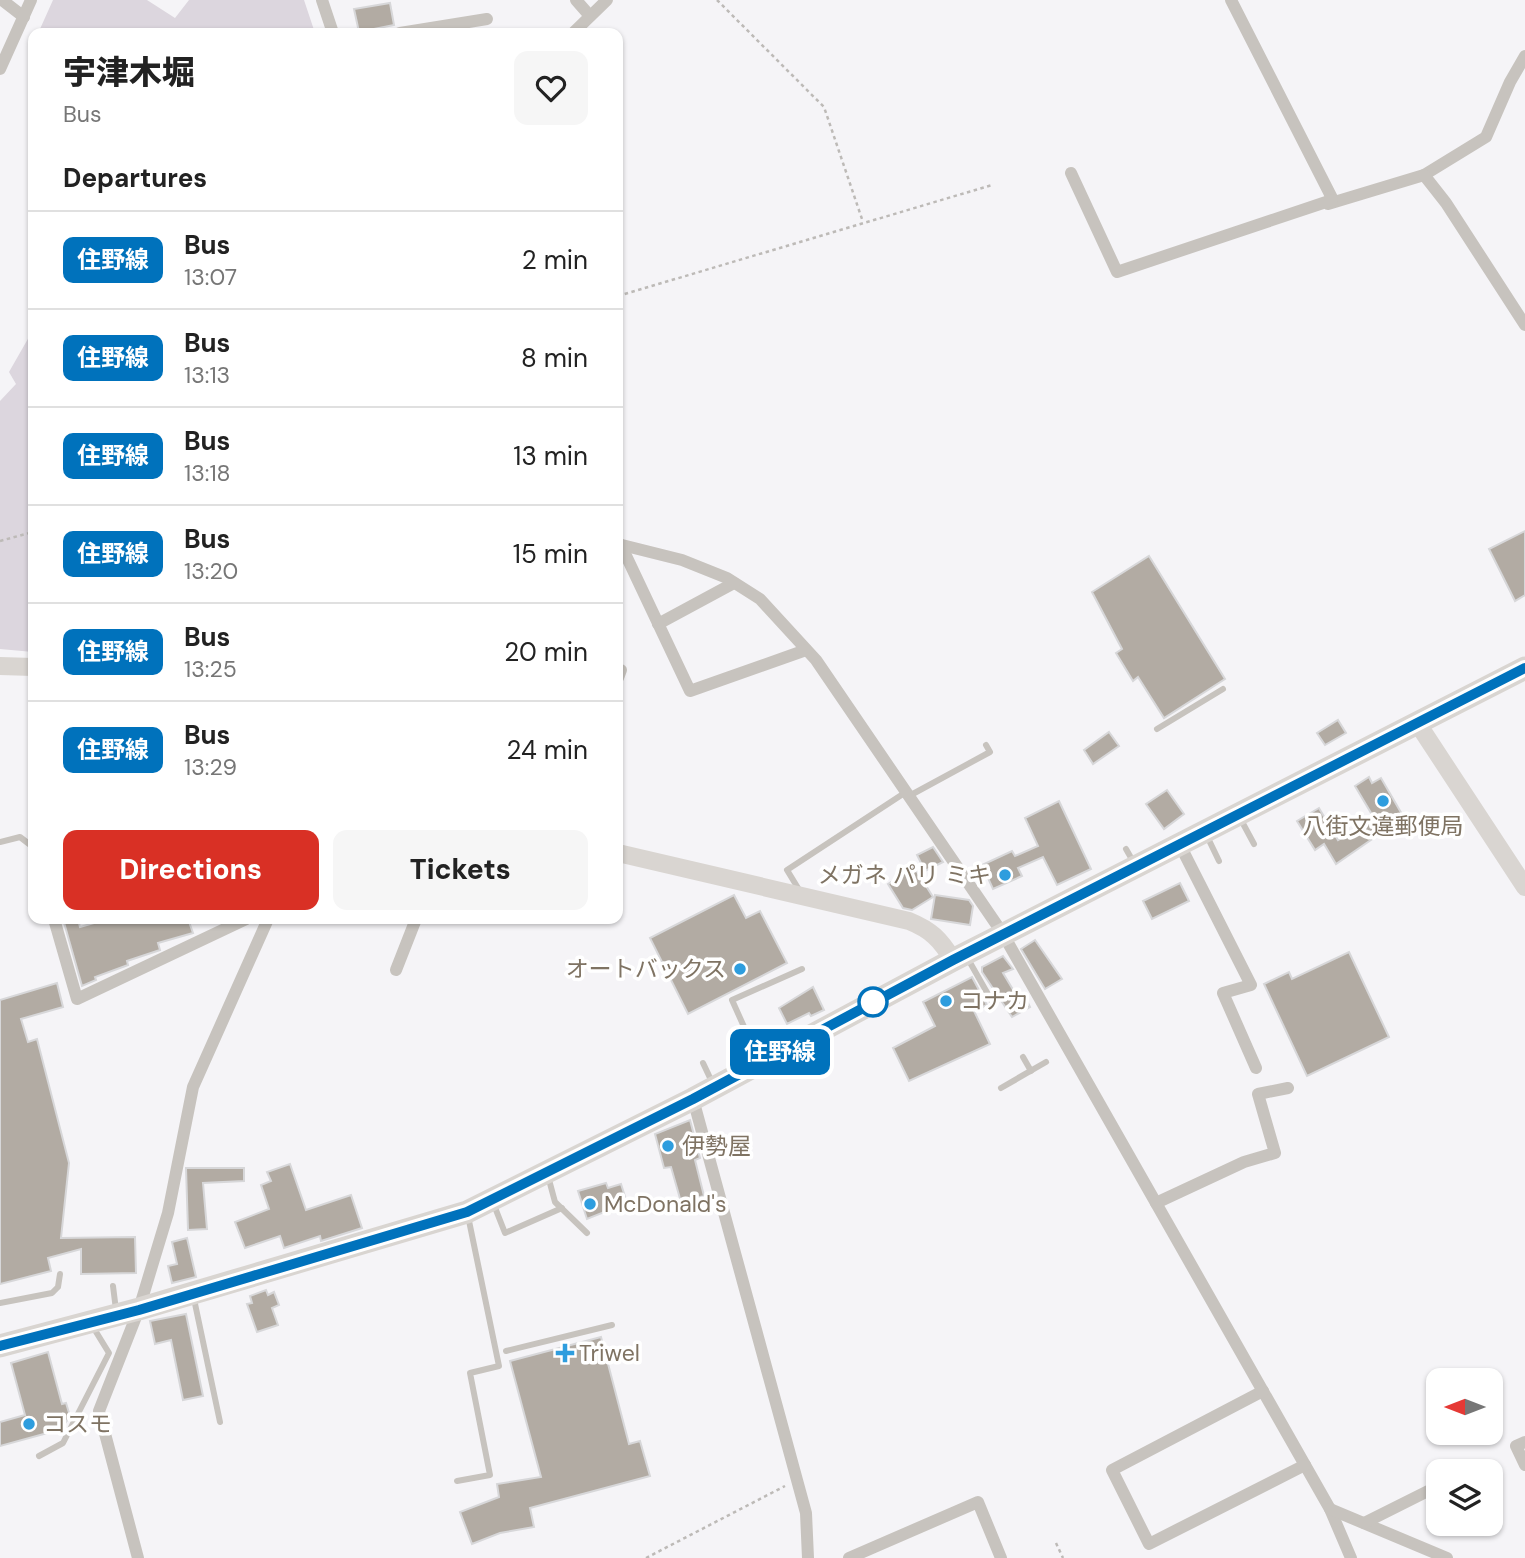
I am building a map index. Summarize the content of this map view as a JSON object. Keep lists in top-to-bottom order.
{
  "places": {
    "other": [
      "八街文違郵便局",
      "メガネ パリ ミキ",
      "オートバックス",
      "コナカ",
      "伊勢屋",
      "McDonald's",
      "コスモ"
    ],
    "health": ["Triwel"]
  },
  "lines": ["bus line 住野線"],
  "north": "left",
  "page": {
    "on_map": "住野線",
    "heading": [
      ["宇津木堀", "Bus"],
      "Departures"
    ],
    "list": [
      {
        "mark": "住野線",
        "name": "Bus",
        "note": "13:07",
        "value": "2 min"
      },
      {
        "mark": "住野線",
        "name": "Bus",
        "note": "13:13",
        "value": "8 min"
      },
      {
        "mark": "住野線",
        "name": "Bus",
        "note": "13:18",
        "value": "13 min"
      },
      {
        "mark": "住野線",
        "name": "Bus",
        "note": "13:20",
        "value": "15 min"
      },
      {
        "mark": "住野線",
        "name": "Bus",
        "note": "13:25",
        "value": "20 min"
      },
      {
        "mark": "住野線",
        "name": "Bus",
        "note": "13:29",
        "value": "24 min"
      }
    ],
    "buttons": ["Directions", "Tickets"]
  }
}
